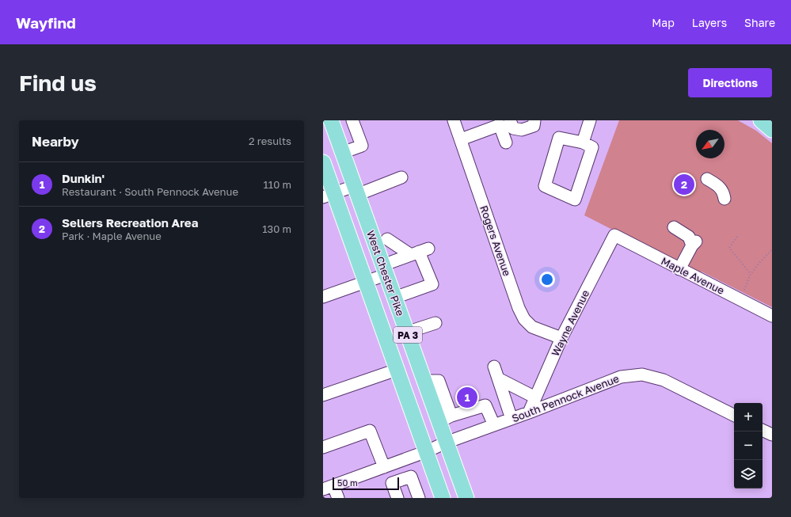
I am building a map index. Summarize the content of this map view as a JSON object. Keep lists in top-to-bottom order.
{
  "streets": {
    "main road": ["West Chester Pike", "PA 3"],
    "street": [
      "Rogers Avenue",
      "Maple Avenue",
      "Wayne Avenue",
      "South Pennock Avenue"
    ]
  },
  "crossings": [
    ["Rogers Avenue", "Wayne Avenue"],
    ["West Chester Pike", "South Pennock Avenue"],
    ["Maple Avenue", "Wayne Avenue"],
    ["Wayne Avenue", "South Pennock Avenue"]
  ],
  "scale_bar": "50 m",
  "north": "bottom left",
  "page": {
    "header": "Wayfind",
    "nav": ["Map", "Layers", "Share"],
    "buttons": "Directions",
    "title": "Find us",
    "heading": ["Nearby", "2 results"],
    "list": [
      {
        "mark": "1",
        "name": "Dunkin'",
        "note": "Restaurant · South Pennock Avenue",
        "value": "110 m"
      },
      {
        "mark": "2",
        "name": "Sellers Recreation Area",
        "note": "Park · Maple Avenue",
        "value": "130 m"
      }
    ],
    "pins": ["2", "1"],
    "map_buttons": ["+", "−"],
    "scale": "50 m"
  }
}
